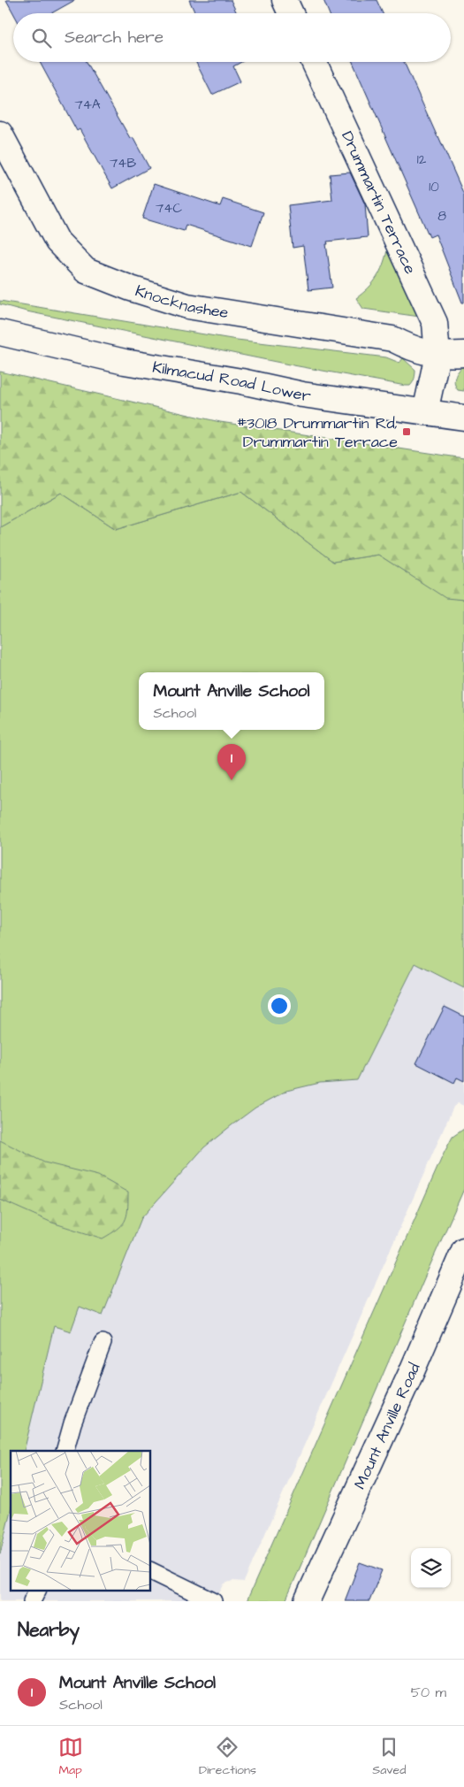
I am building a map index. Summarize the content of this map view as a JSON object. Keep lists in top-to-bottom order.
{
  "streets": {
    "street": [
      "Drummartin Terrace",
      "Knocknashee",
      "Kilmacud Road Lower",
      "Mount Anville Road"
    ]
  },
  "crossings": [
    ["Drummartin Terrace", "Knocknashee"]
  ],
  "places": {
    "transit": ["#3018 Drummartin Rd, Drummartin Terrace"]
  },
  "house_numbers": [
    "74A",
    "12",
    "74B",
    "10",
    "74C",
    "8"
  ],
  "page": {
    "search": "Search here",
    "popup": ["Mount Anville School", "School"],
    "pins": "1",
    "heading": "Nearby",
    "list": [
      {
        "mark": "1",
        "name": "Mount Anville School",
        "note": "School",
        "value": "50 m"
      }
    ],
    "nav": ["Map", "Directions", "Saved"]
  }
}
